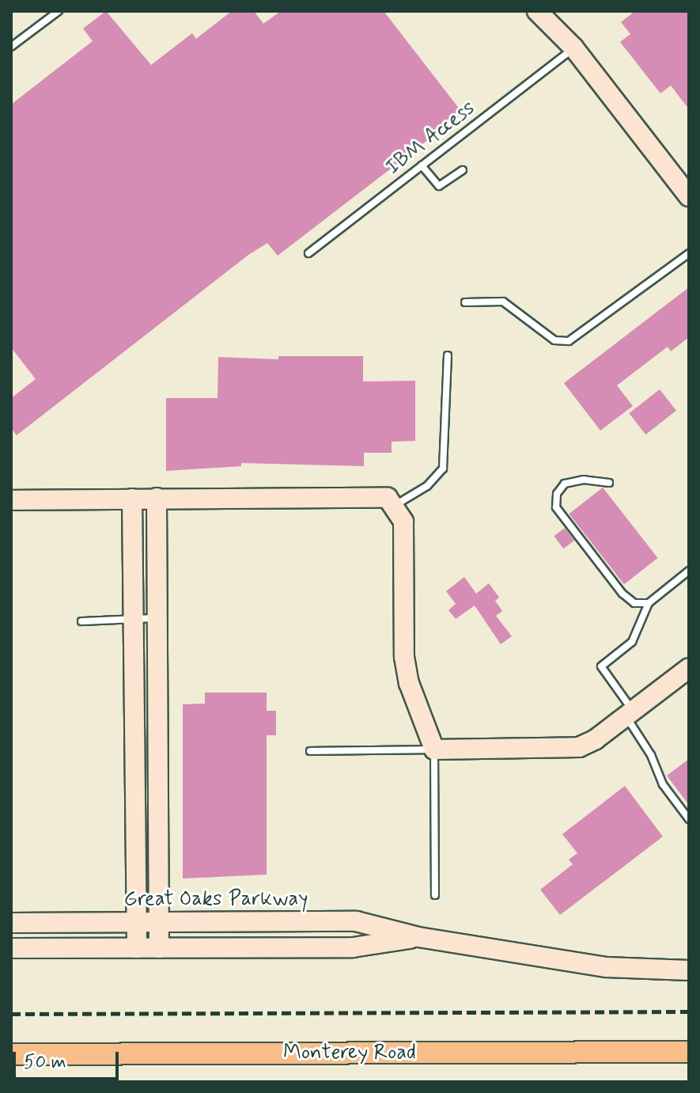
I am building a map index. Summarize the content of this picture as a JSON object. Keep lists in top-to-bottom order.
{
  "streets": {
    "main road": ["Monterey Road"],
    "street": ["Great Oaks Parkway"],
    "lane": ["IBM Access"]
  },
  "scale_bar": "50 m"
}
